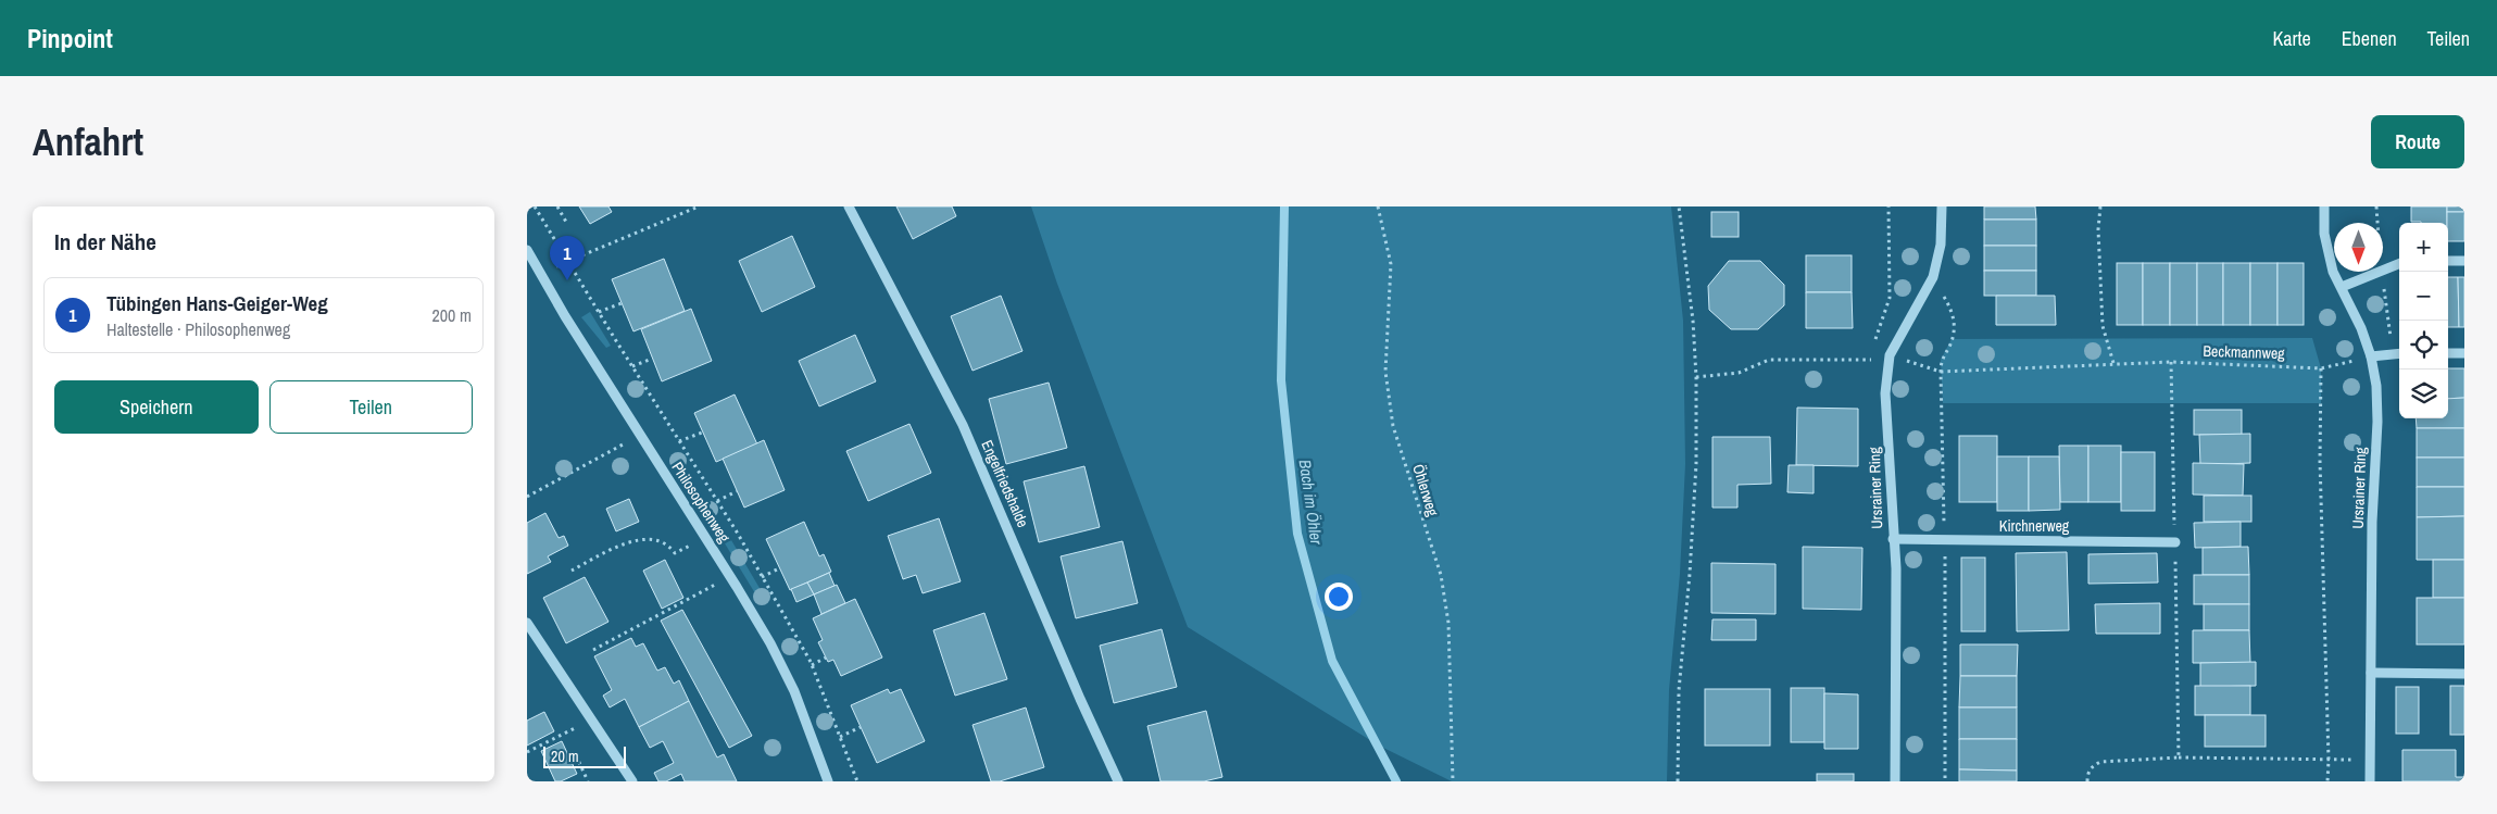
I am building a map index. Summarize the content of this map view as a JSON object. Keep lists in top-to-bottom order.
{
  "streets": {
    "street": [
      "Engelfriedshalde",
      "Ursrainer Ring",
      "Philosophenweg",
      "Kirchnerweg"
    ],
    "path": ["Beckmannweg", "Öhlerweg"]
  },
  "crossings": [
    ["Beckmannweg", "Ursrainer Ring"],
    ["Ursrainer Ring", "Kirchnerweg"]
  ],
  "water": ["Bach im Öhler"],
  "scale_bar": "20 m",
  "north": "bottom",
  "page": {
    "header": "Pinpoint",
    "nav": ["Karte", "Ebenen", "Teilen"],
    "buttons": [
      "Route",
      ["Speichern", "Teilen"]
    ],
    "title": "Anfahrt",
    "heading": "In der Nähe",
    "map_buttons": ["+", "−"],
    "pins": "1",
    "list": [
      {
        "mark": "1",
        "name": "Tübingen Hans-Geiger-Weg",
        "note": "Haltestelle · Philosophenweg",
        "value": "200 m"
      }
    ],
    "scale": "20 m"
  }
}
